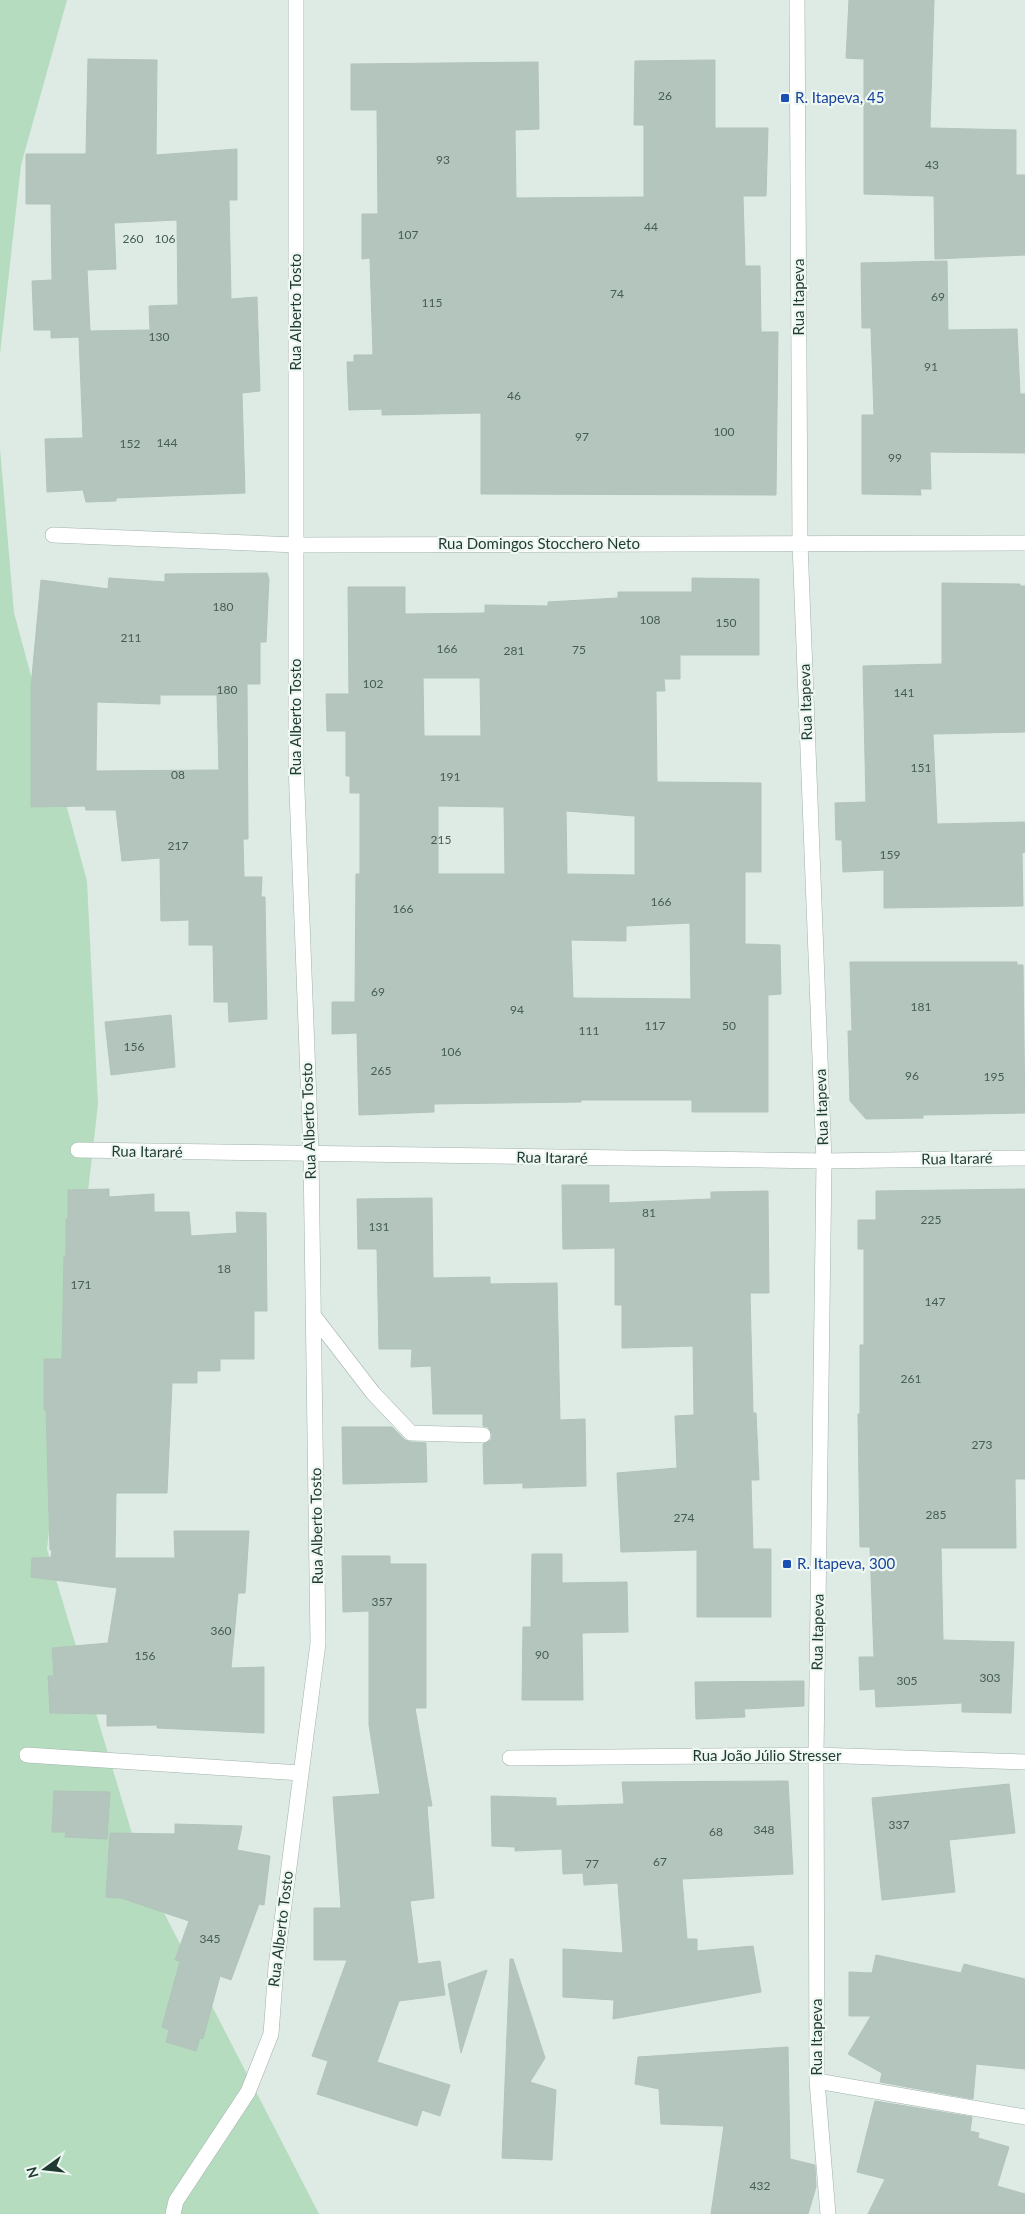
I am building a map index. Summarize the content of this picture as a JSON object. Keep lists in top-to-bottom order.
{
  "streets": {
    "street": [
      "Rua Itapeva",
      "Rua Alberto Tosto",
      "Rua Domingos Stocchero Neto",
      "Rua Itararé",
      "Rua João Júlio Stresser"
    ]
  },
  "crossings": [
    ["Rua Itapeva", "Rua Domingos Stocchero Neto"],
    ["Rua Itapeva", "Rua Itararé"],
    ["Rua Itapeva", "Rua João Júlio Stresser"],
    ["Rua Alberto Tosto", "Rua Domingos Stocchero Neto"],
    ["Rua Alberto Tosto", "Rua Itararé"]
  ],
  "places": {
    "transit": ["R. Itapeva, 45", "R. Itapeva, 300"]
  },
  "house_numbers": [
    "26",
    "93",
    "43",
    "44",
    "107",
    "260",
    "106",
    "74",
    "69",
    "115",
    "130",
    "91",
    "46",
    "100",
    "97",
    "144",
    "152",
    "99",
    "180",
    "108",
    "150",
    "211",
    "166",
    "75",
    "281",
    "102",
    "180",
    "141",
    "151",
    "08",
    "191",
    "215",
    "217",
    "159",
    "166",
    "166",
    "69",
    "181",
    "94",
    "117",
    "50",
    "111",
    "156",
    "106",
    "265",
    "96",
    "195",
    "81",
    "225",
    "131",
    "18",
    "171",
    "147",
    "261",
    "273",
    "285",
    "274",
    "357",
    "360",
    "90",
    "156",
    "303",
    "305",
    "337",
    "348",
    "68",
    "67",
    "77",
    "345",
    "432"
  ],
  "north": "left"
}
